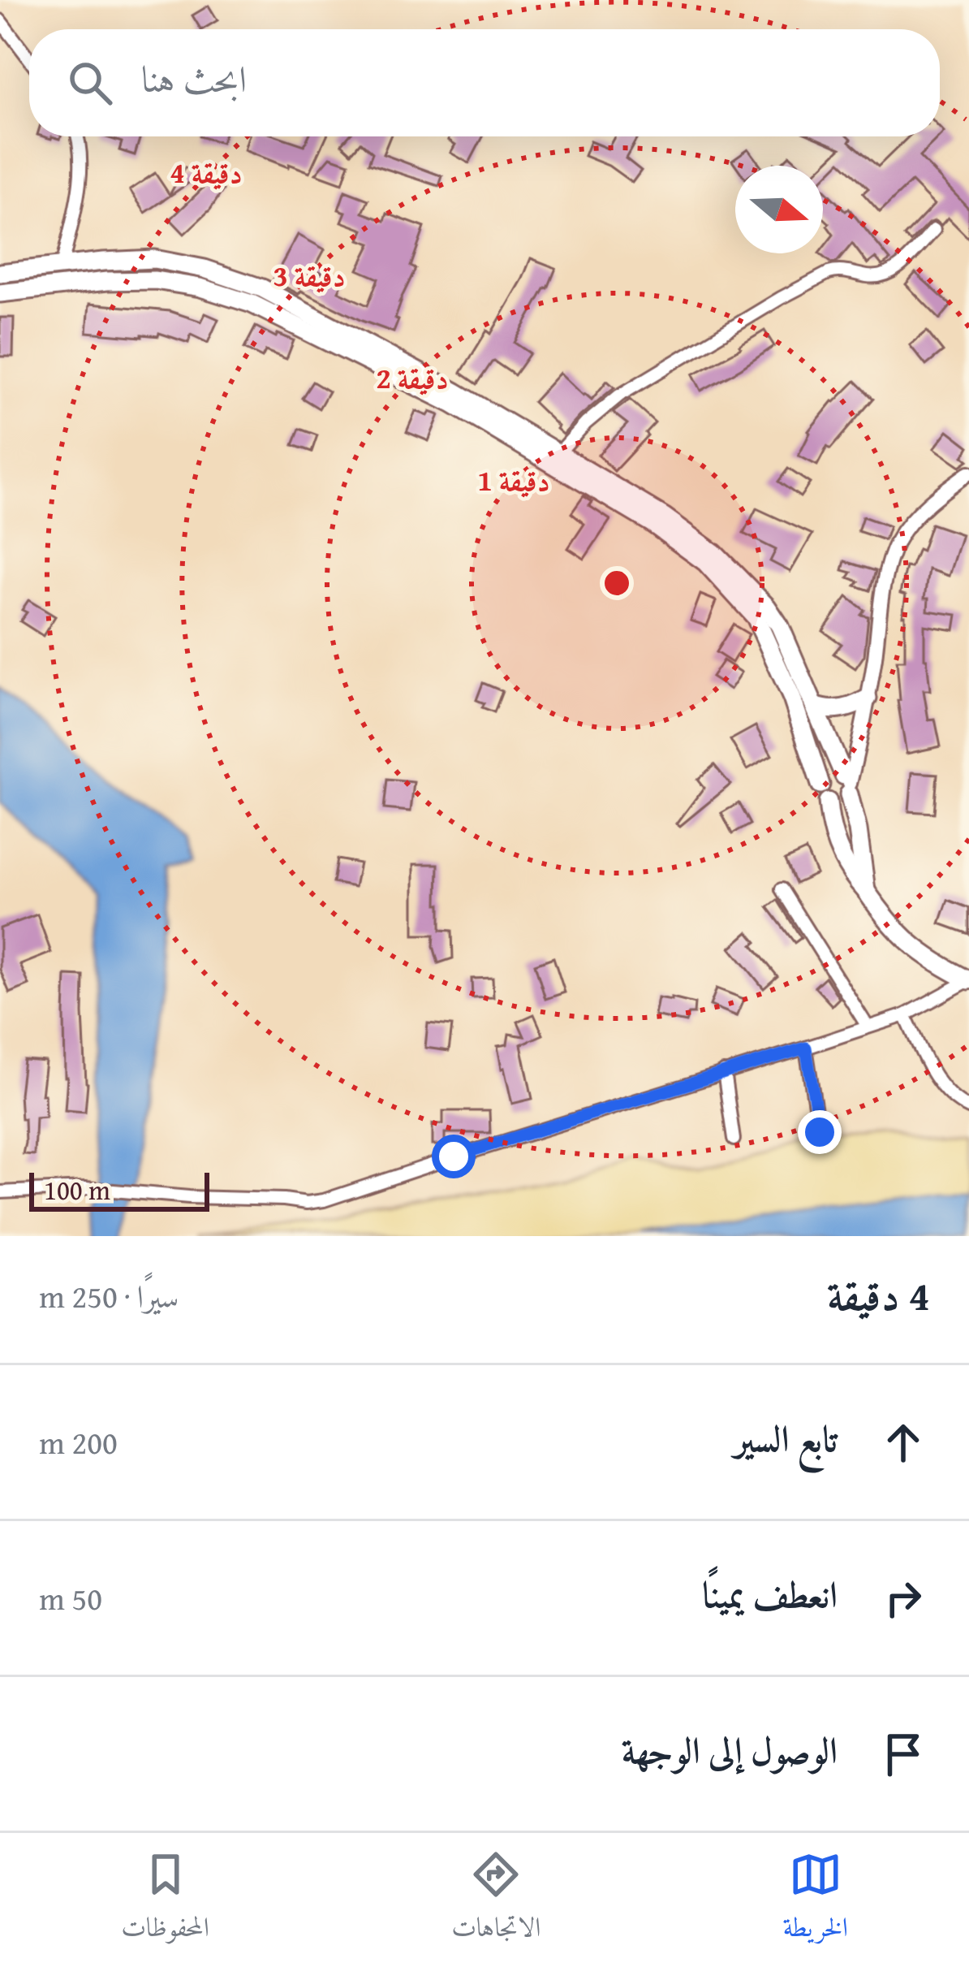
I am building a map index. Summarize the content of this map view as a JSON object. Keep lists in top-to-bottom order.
{
  "scale_bar": "100 m",
  "north": "right",
  "page": {
    "search": "ابحث هنا",
    "scale": "100 m",
    "heading": ["4 دقيقة", "سيرًا · 250 m"],
    "list": [
      ["تابع السير", "200 m"],
      ["انعطف يمينًا", "50 m"],
      "الوصول إلى الوجهة"
    ],
    "nav": ["الخريطة", "الاتجاهات", "المحفوظات"]
  },
  "rings": [
    "4 دقيقة",
    "3 دقيقة",
    "2 دقيقة",
    "1 دقيقة"
  ]
}
